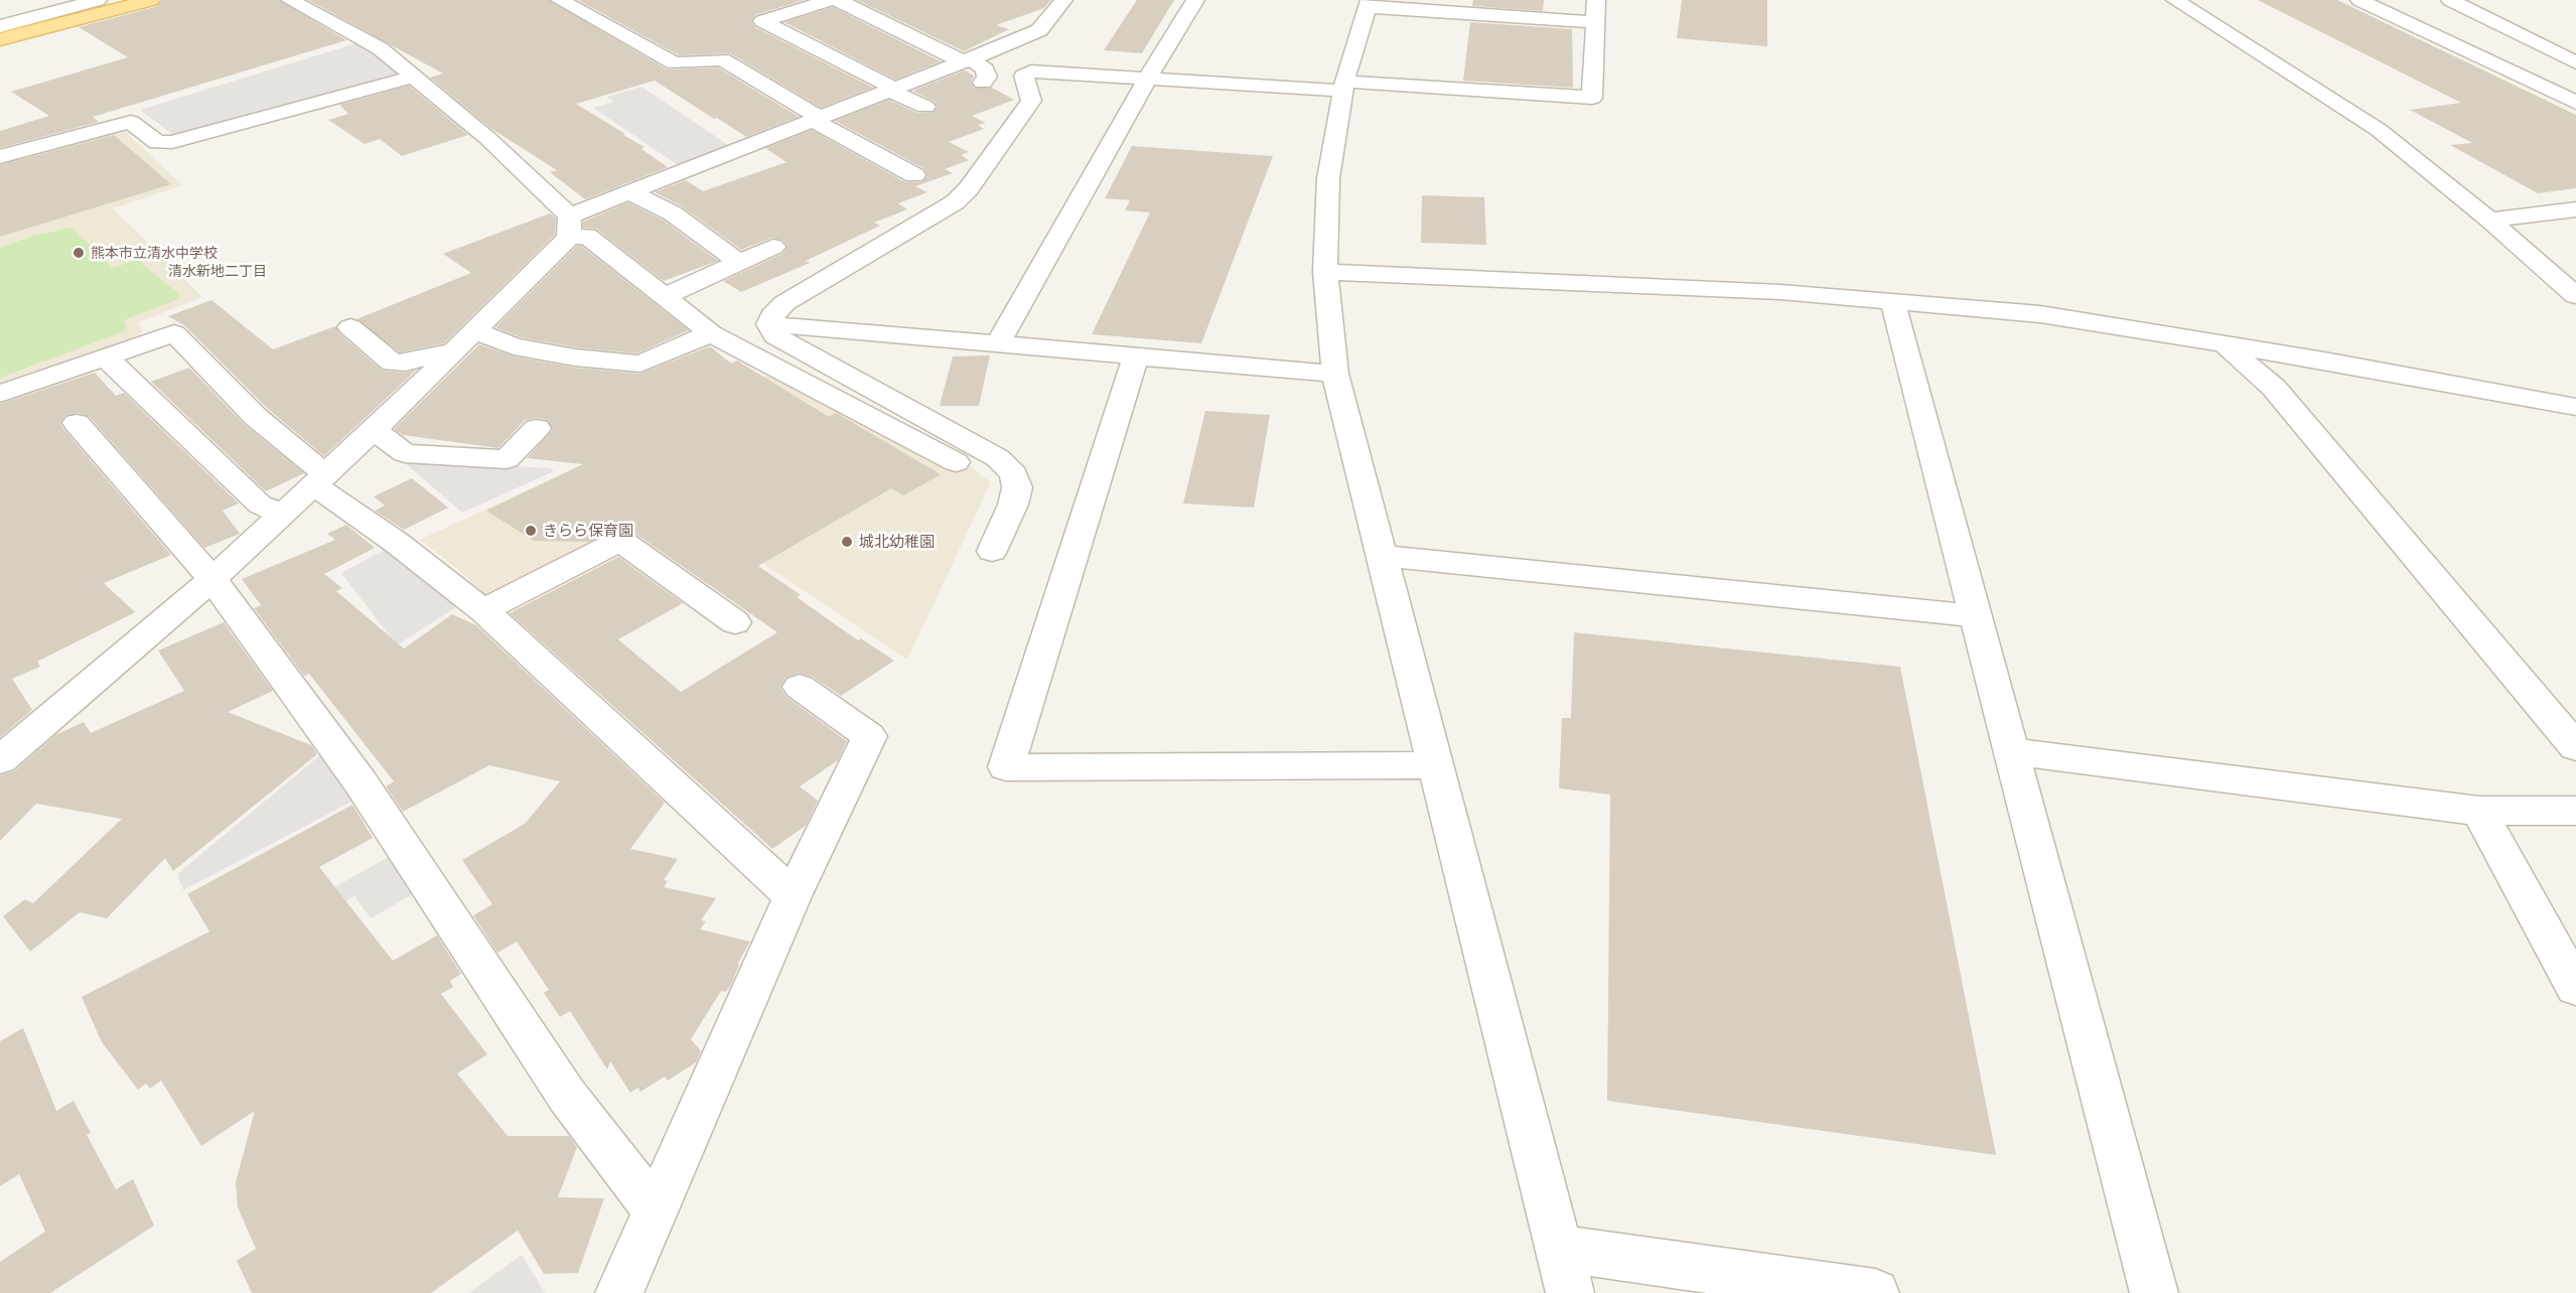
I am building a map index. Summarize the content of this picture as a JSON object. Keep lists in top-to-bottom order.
{
  "districts": ["清水新地二丁目"],
  "places": ["熊本市立清水中学校", "きらら保育園", "城北幼稚園"]
}
